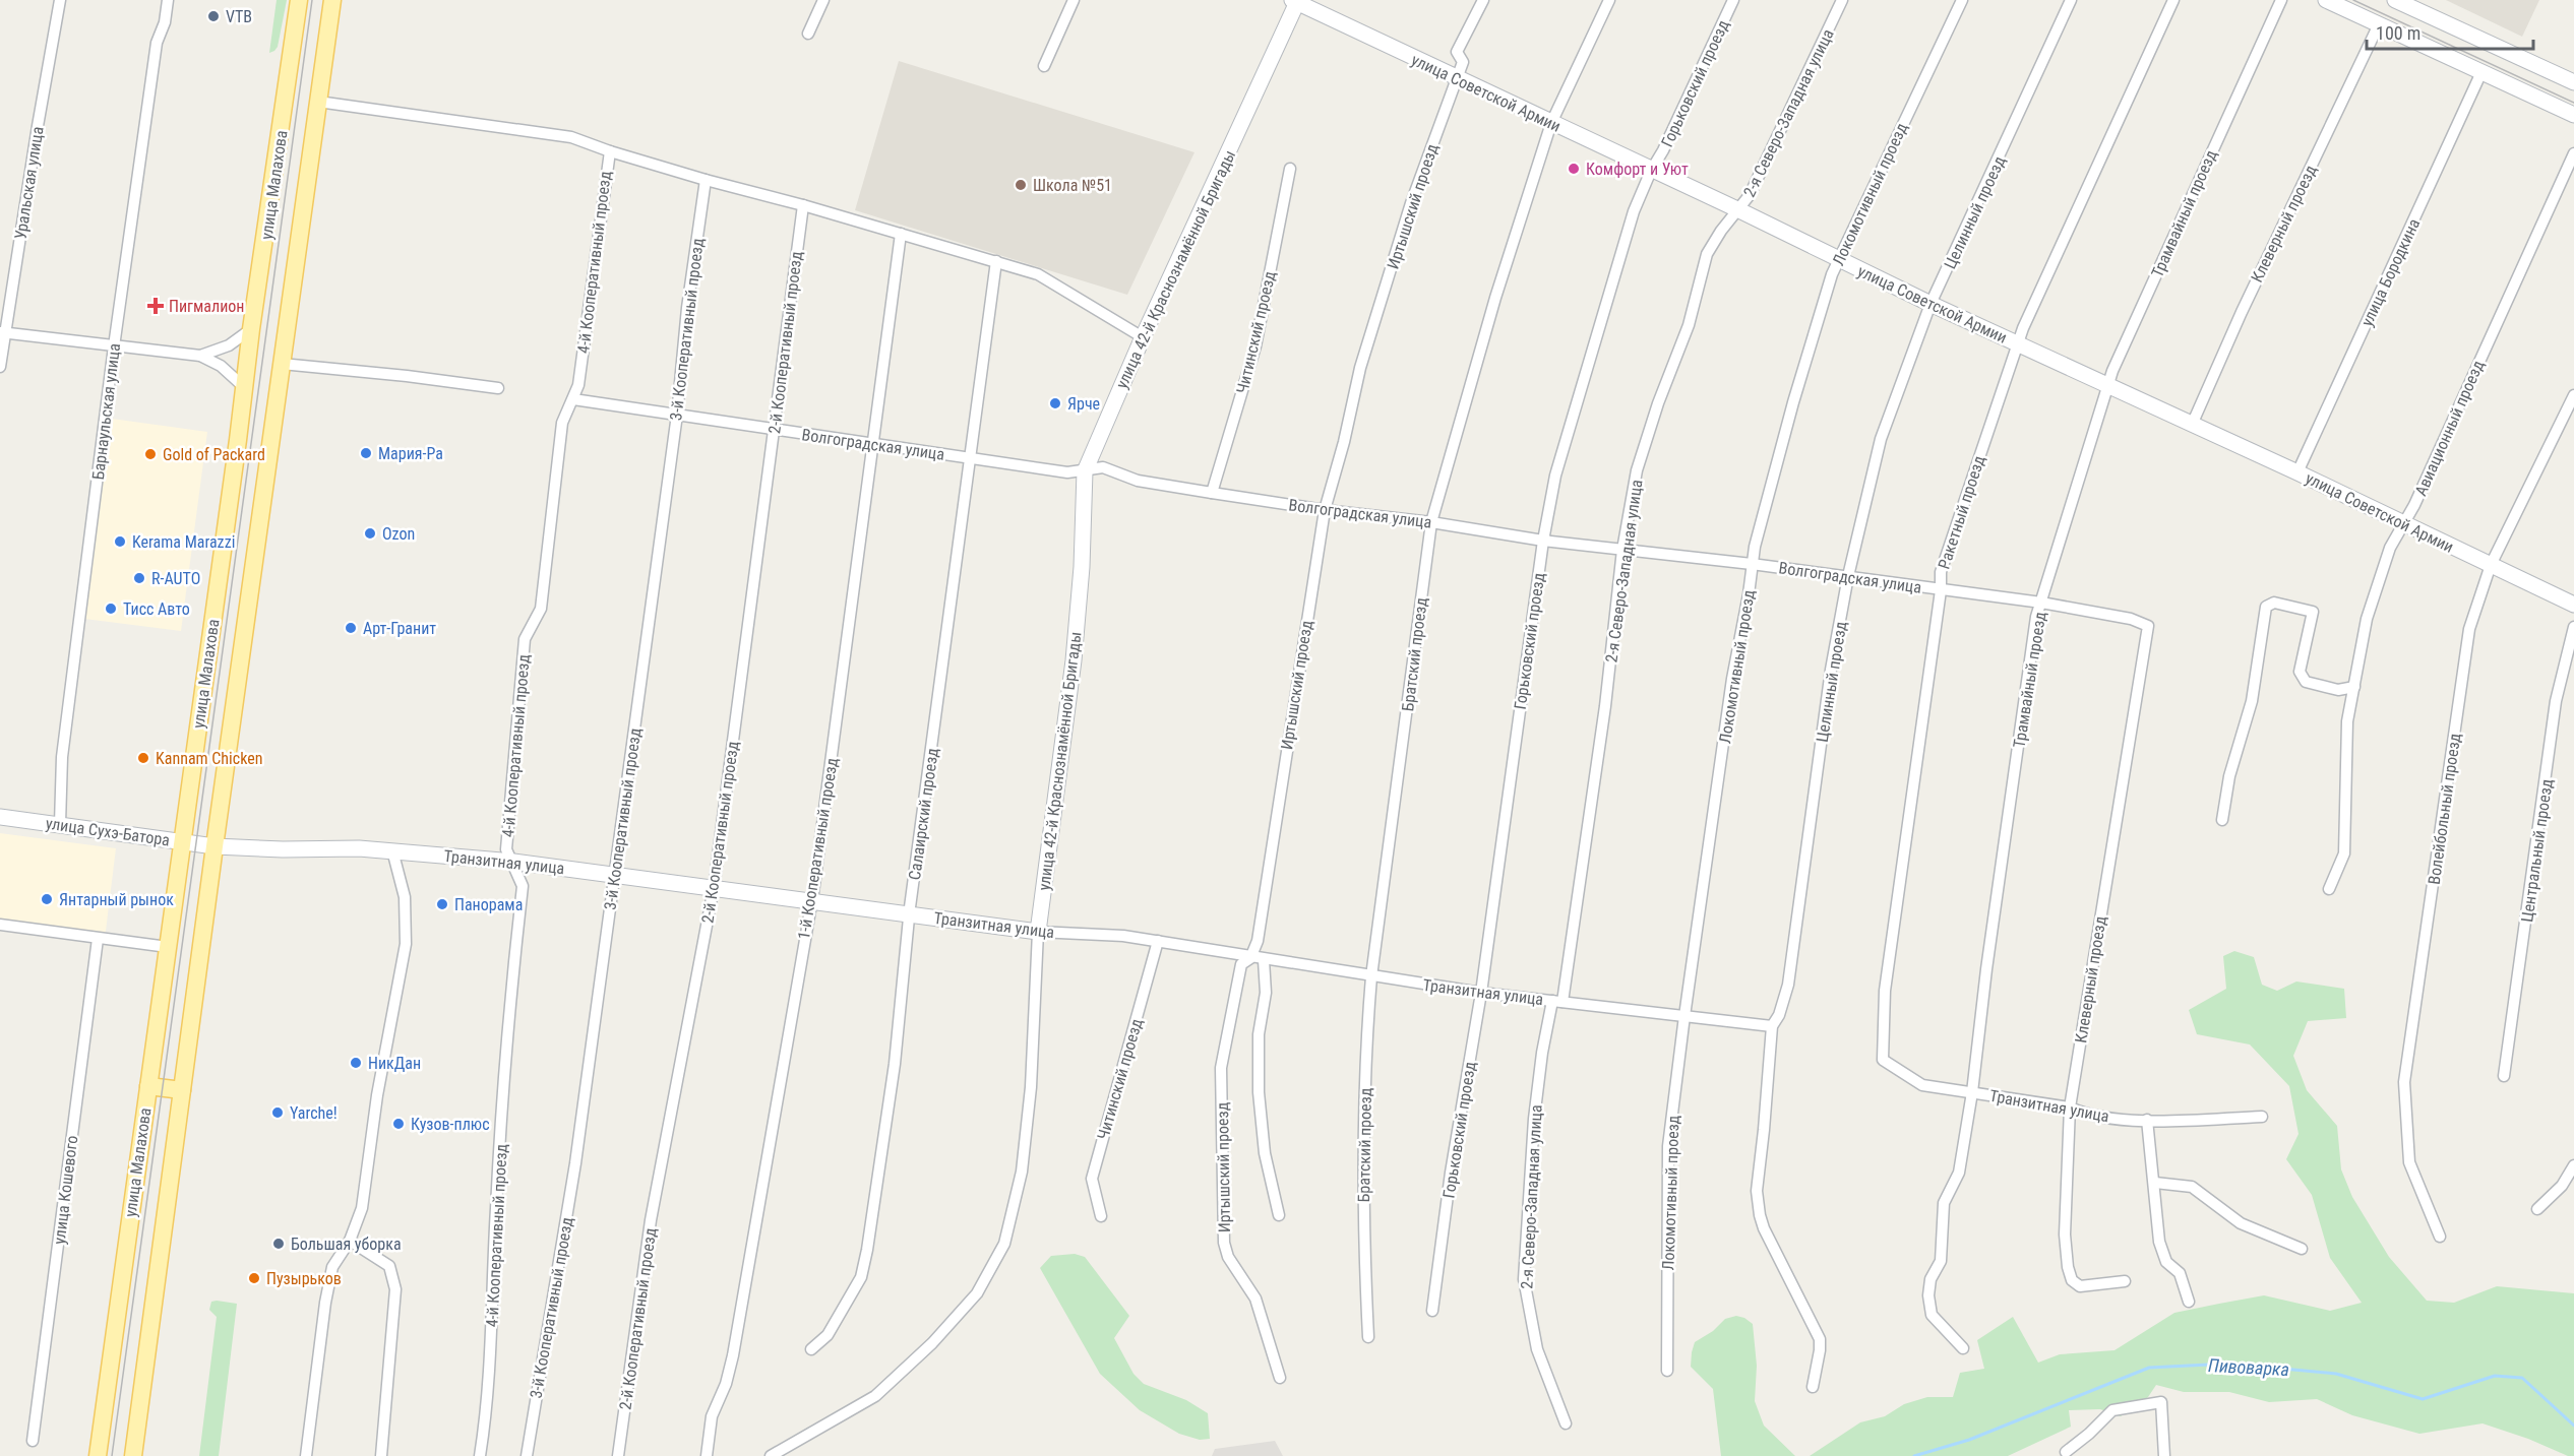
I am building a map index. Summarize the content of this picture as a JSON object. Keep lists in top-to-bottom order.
{
  "streets": {
    "main road": ["улица Малахова"],
    "street": [
      "Горьковский проезд",
      "улица Советской Армии",
      "2-я Северо-Западная улица",
      "Уральская улица",
      "Локомотивный проезд",
      "Иртышский проезд",
      "Целинный проезд",
      "Трамвайный проезд",
      "Клеверный проезд",
      "4-й Кооперативный проезд",
      "улица 42-й Краснознамённой Бригады",
      "улица Бородкина",
      "3-й Кооперативный проезд",
      "Читинский проезд",
      "2-й Кооперативный проезд",
      "Барнаульская улица",
      "Авиационный проезд",
      "Волгоградская улица",
      "Ракетный проезд",
      "Братский проезд",
      "Волейбольный проезд",
      "Салаирский проезд",
      "улица Сухэ-Батора",
      "1-й Кооперативный проезд",
      "Центральный проезд",
      "Транзитная улица",
      "улица Кошевого"
    ]
  },
  "crossings": [
    ["Горьковский проезд", "улица Советской Армии"],
    ["Горьковский проезд", "Волгоградская улица"],
    ["Горьковский проезд", "Транзитная улица"],
    ["улица Советской Армии", "2-я Северо-Западная улица"],
    ["улица Советской Армии", "Локомотивный проезд"],
    ["улица Советской Армии", "Иртышский проезд"],
    ["улица Советской Армии", "Целинный проезд"],
    ["улица Советской Армии", "Трамвайный проезд"],
    ["улица Советской Армии", "Клеверный проезд"],
    ["улица Советской Армии", "улица 42-й Краснознамённой Бригады"],
    ["улица Советской Армии", "улица Бородкина"],
    ["улица Советской Армии", "Авиационный проезд"],
    ["улица Советской Армии", "Ракетный проезд"],
    ["улица Советской Армии", "Братский проезд"],
    ["улица Советской Армии", "Волейбольный проезд"],
    ["2-я Северо-Западная улица", "Волгоградская улица"],
    ["2-я Северо-Западная улица", "Транзитная улица"],
    ["улица Малахова", "улица Сухэ-Батора"],
    ["улица Малахова", "Транзитная улица"],
    ["Локомотивный проезд", "Волгоградская улица"],
    ["Локомотивный проезд", "Транзитная улица"],
    ["Иртышский проезд", "Волгоградская улица"],
    ["Иртышский проезд", "Транзитная улица"],
    ["Целинный проезд", "Волгоградская улица"],
    ["Целинный проезд", "Транзитная улица"],
    ["Трамвайный проезд", "Волгоградская улица"],
    ["Трамвайный проезд", "Транзитная улица"],
    ["Клеверный проезд", "Волгоградская улица"],
    ["Клеверный проезд", "Транзитная улица"],
    ["4-й Кооперативный проезд", "Волгоградская улица"],
    ["4-й Кооперативный проезд", "Транзитная улица"],
    ["улица 42-й Краснознамённой Бригады", "Волгоградская улица"],
    ["улица 42-й Краснознамённой Бригады", "Транзитная улица"],
    ["3-й Кооперативный проезд", "Волгоградская улица"],
    ["3-й Кооперативный проезд", "Транзитная улица"],
    ["Читинский проезд", "Волгоградская улица"],
    ["Читинский проезд", "Транзитная улица"],
    ["2-й Кооперативный проезд", "Волгоградская улица"],
    ["2-й Кооперативный проезд", "Транзитная улица"],
    ["Барнаульская улица", "улица Сухэ-Батора"],
    ["Волгоградская улица", "Ракетный проезд"],
    ["Волгоградская улица", "Братский проезд"],
    ["Волгоградская улица", "Салаирский проезд"],
    ["Волгоградская улица", "1-й Кооперативный проезд"],
    ["Ракетный проезд", "Транзитная улица"],
    ["Братский проезд", "Транзитная улица"],
    ["Салаирский проезд", "Транзитная улица"],
    ["улица Сухэ-Батора", "Транзитная улица"],
    ["1-й Кооперативный проезд", "Транзитная улица"]
  ],
  "water": ["Пивоварка"],
  "places": {
    "other": [
      "VTB",
      "Комфорт и Уют",
      "Школа №51",
      "Ярче",
      "Мария-Ра",
      "Gold of Packard",
      "Ozon",
      "Kerama Marazzi",
      "R-AUTO",
      "Тисс Авто",
      "Арт-Гранит",
      "Kannam Chicken",
      "Янтарный рынок",
      "Панорама",
      "НикДан",
      "Yarche!",
      "Кузов-плюс",
      "Большая уборка",
      "Пузырьков"
    ],
    "health": ["Пигмалион"]
  },
  "scale_bar": "100 m"
}
